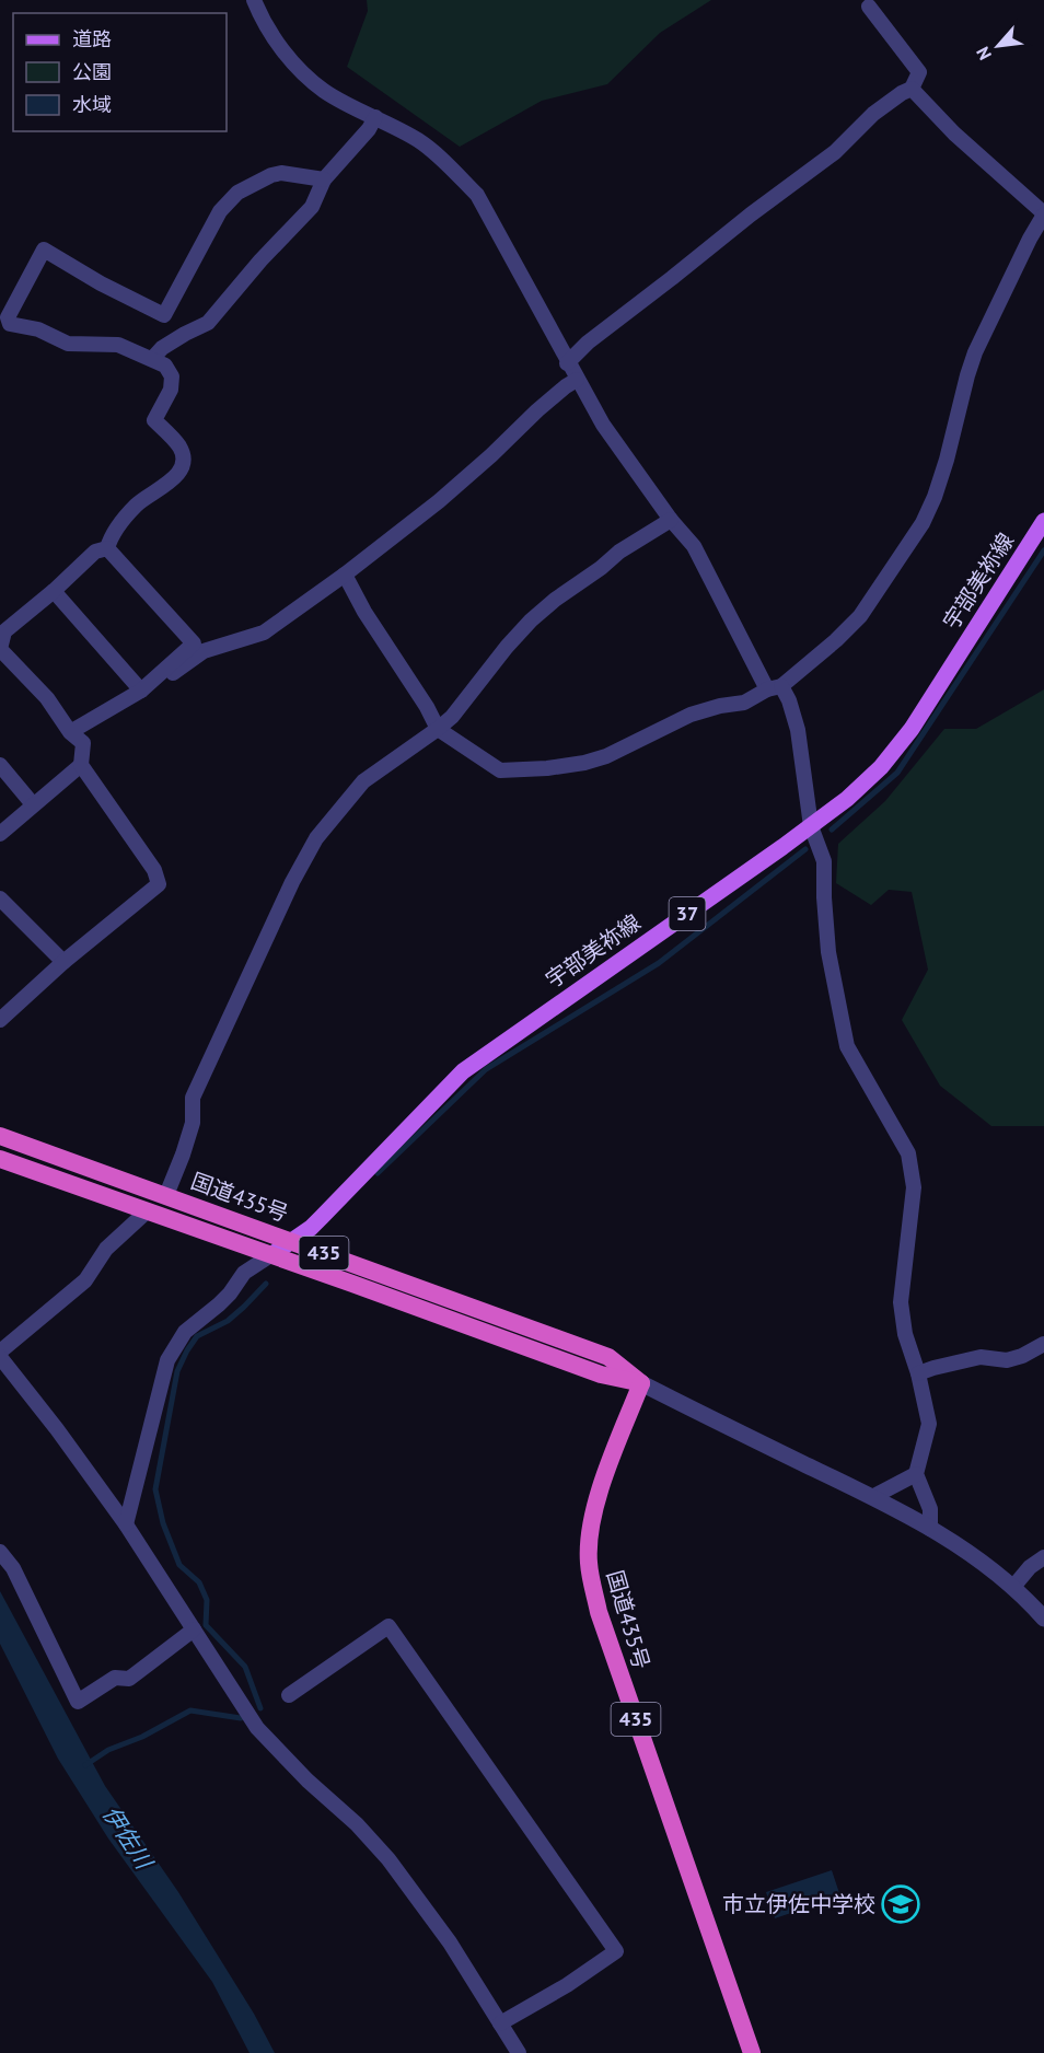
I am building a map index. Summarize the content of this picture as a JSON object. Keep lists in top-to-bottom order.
{
  "streets": {
    "highway": ["国道435号", "435"],
    "main road": ["宇部美祢線", "37"]
  },
  "crossings": [
    ["宇部美祢線", "国道435号"]
  ],
  "water": ["伊佐川"],
  "places": {
    "school or university": ["市立伊佐中学校"]
  },
  "legend": ["道路", "公園", "水域"],
  "north": "bottom left"
}
